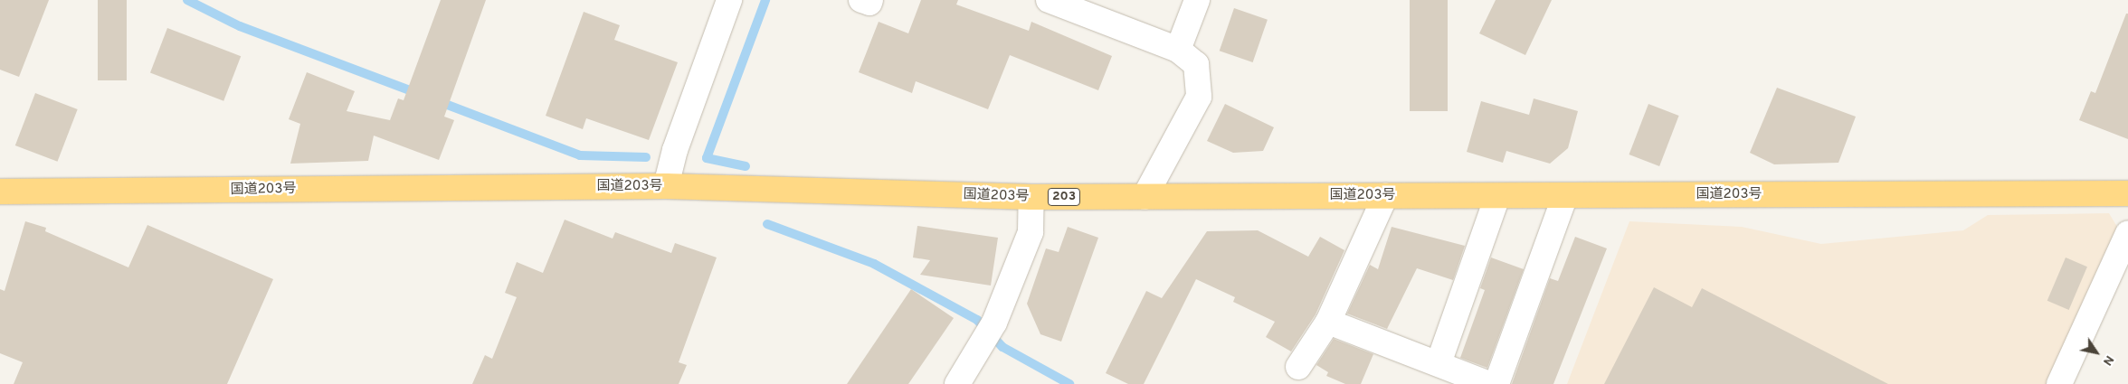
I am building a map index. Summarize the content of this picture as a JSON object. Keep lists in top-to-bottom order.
{
  "streets": {
    "highway": ["国道203号", "203"]
  },
  "north": "bottom right"
}
